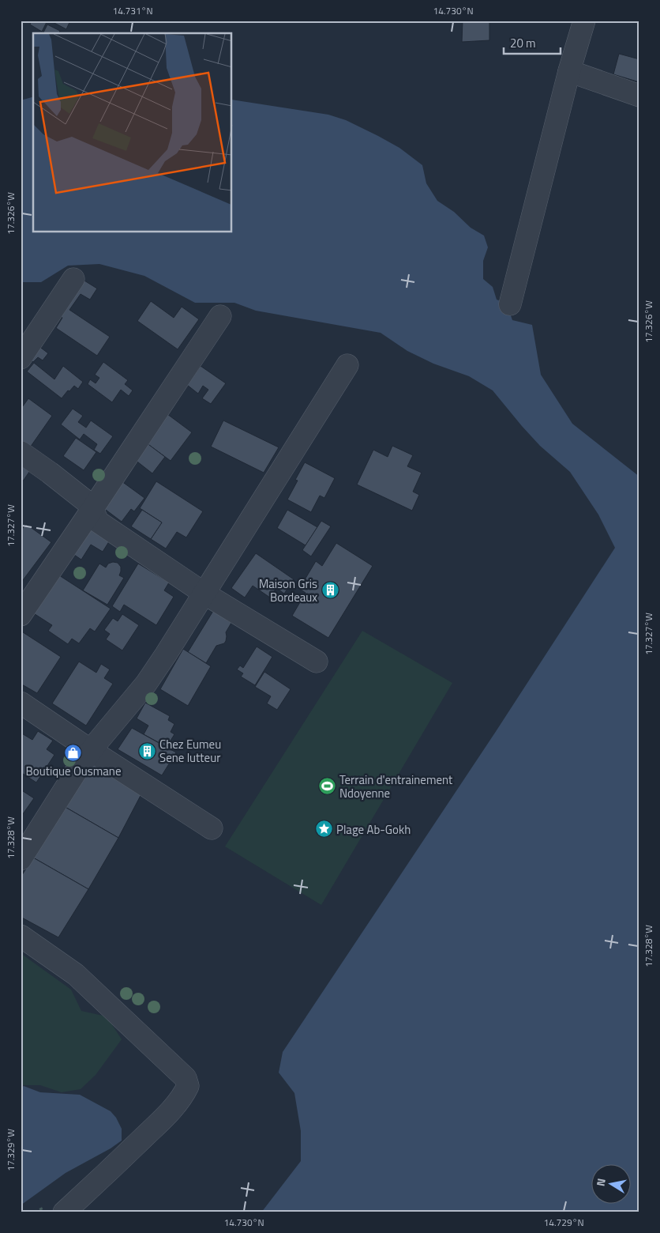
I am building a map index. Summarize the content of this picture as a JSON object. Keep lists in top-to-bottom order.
{
  "places": {
    "building": ["Maison Gris Bordeaux", "Chez Eumeu Sene lutteur"],
    "shop": ["Boutique Ousmane"],
    "sports": ["Terrain d'entrainement Ndoyenne"],
    "place": ["Plage Ab-Gokh"]
  },
  "scale_bar": "20 m",
  "north": "left",
  "coordinates": [
    "14.731°N",
    "14.730°N",
    "17.326°W",
    "17.327°W",
    "17.328°W",
    "17.329°W",
    "14.729°N"
  ]
}
